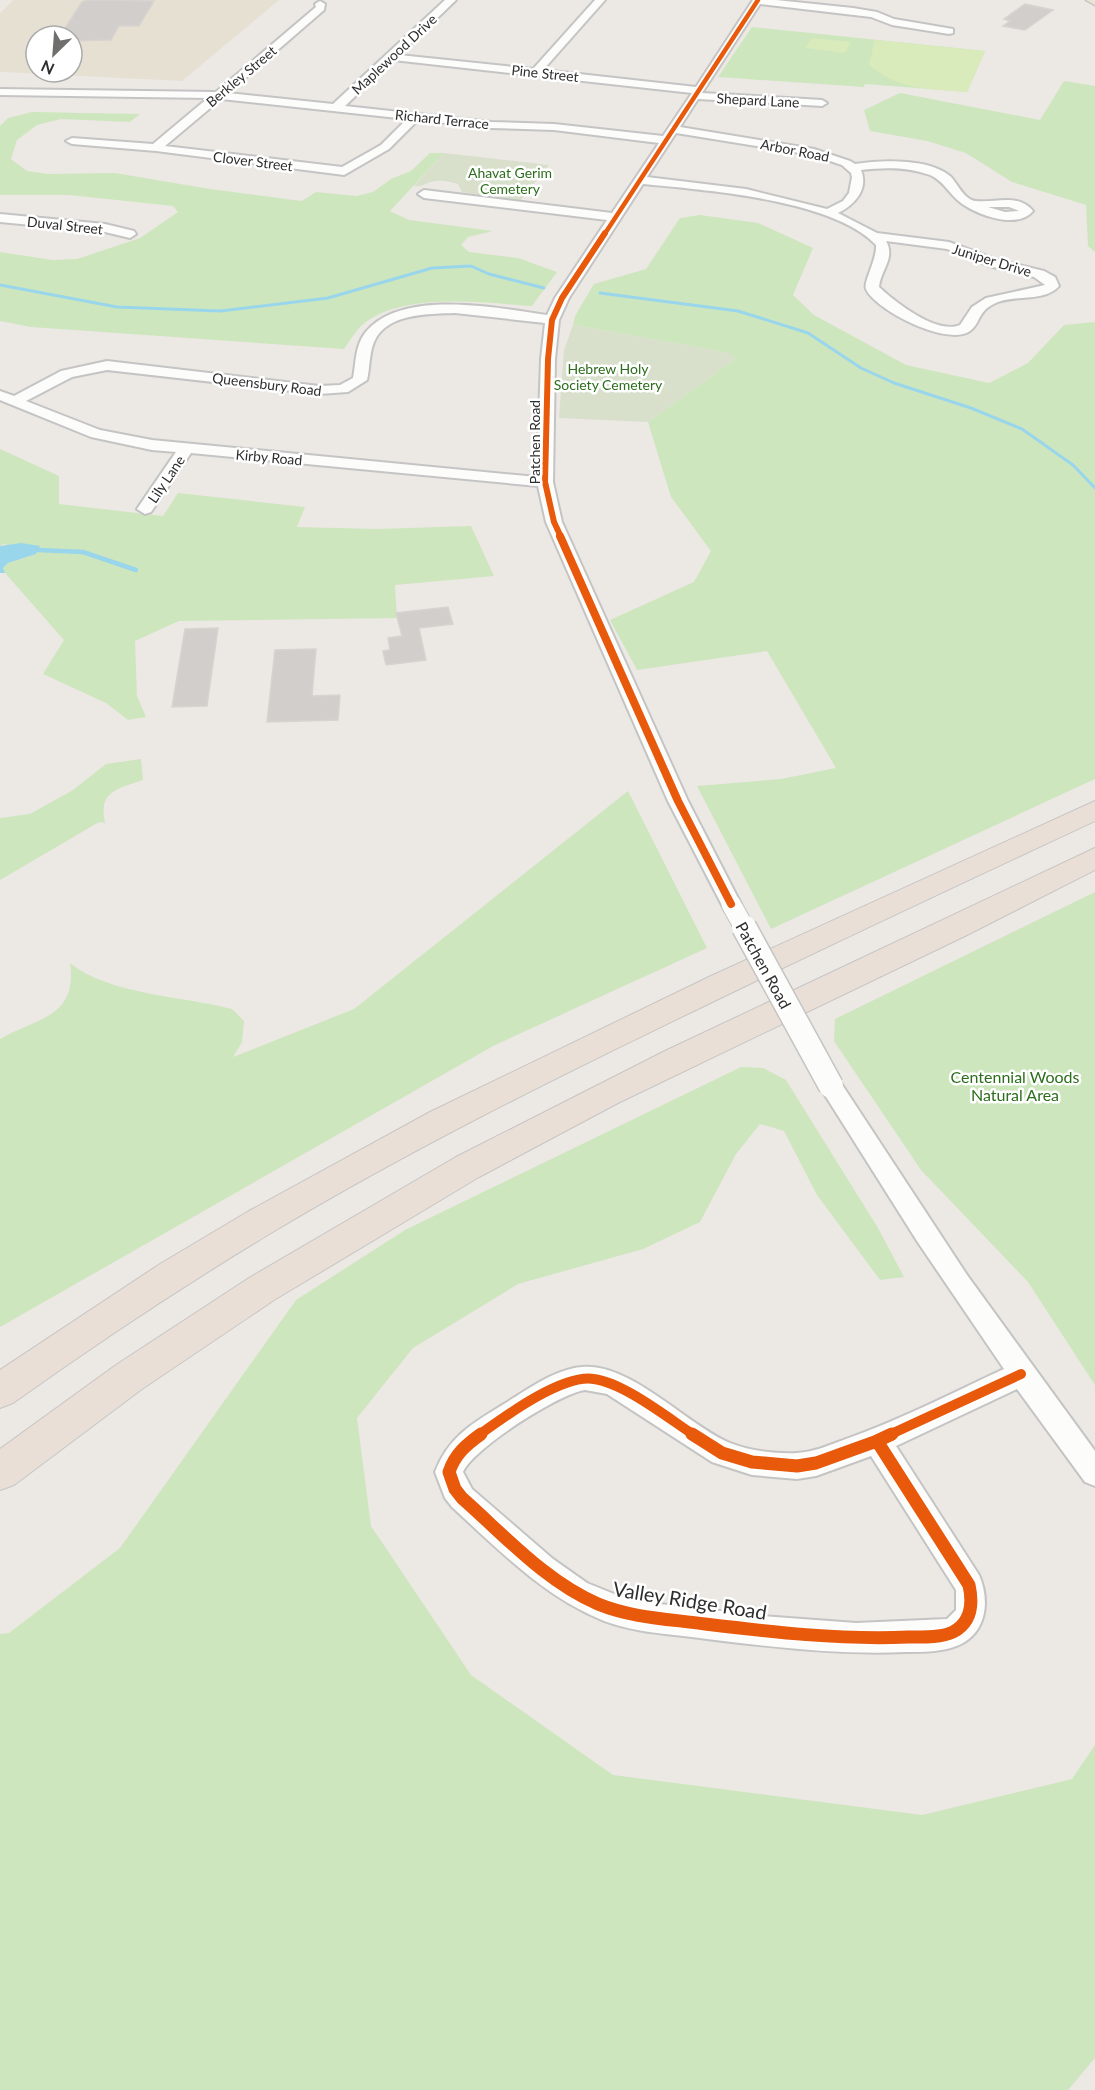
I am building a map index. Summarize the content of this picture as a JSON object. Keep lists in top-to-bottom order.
{
  "streets": {
    "street": [
      "Maplewood Drive",
      "Pine Street",
      "Berkley Street",
      "Shepard Lane",
      "Richard Terrace",
      "Arbor Road",
      "Clover Street",
      "Duval Street",
      "Juniper Drive",
      "Queensbury Road",
      "Patchen Road",
      "Kirby Road",
      "Lily Lane",
      "Valley Ridge Road"
    ]
  },
  "crossings": [
    ["Maplewood Drive", "Pine Street"],
    ["Maplewood Drive", "Richard Terrace"],
    ["Pine Street", "Shepard Lane"],
    ["Pine Street", "Patchen Road"],
    ["Berkley Street", "Richard Terrace"],
    ["Berkley Street", "Clover Street"],
    ["Shepard Lane", "Patchen Road"],
    ["Richard Terrace", "Arbor Road"],
    ["Richard Terrace", "Clover Street"],
    ["Richard Terrace", "Patchen Road"],
    ["Arbor Road", "Patchen Road"],
    ["Juniper Drive", "Patchen Road"],
    ["Queensbury Road", "Patchen Road"],
    ["Queensbury Road", "Kirby Road"],
    ["Patchen Road", "Kirby Road"],
    ["Patchen Road", "Valley Ridge Road"],
    ["Kirby Road", "Lily Lane"]
  ],
  "parks": ["Ahavat Gerim Cemetery", "Hebrew Holy Society Cemetery", "Centennial Woods Natural Area"],
  "north": "bottom left"
}
